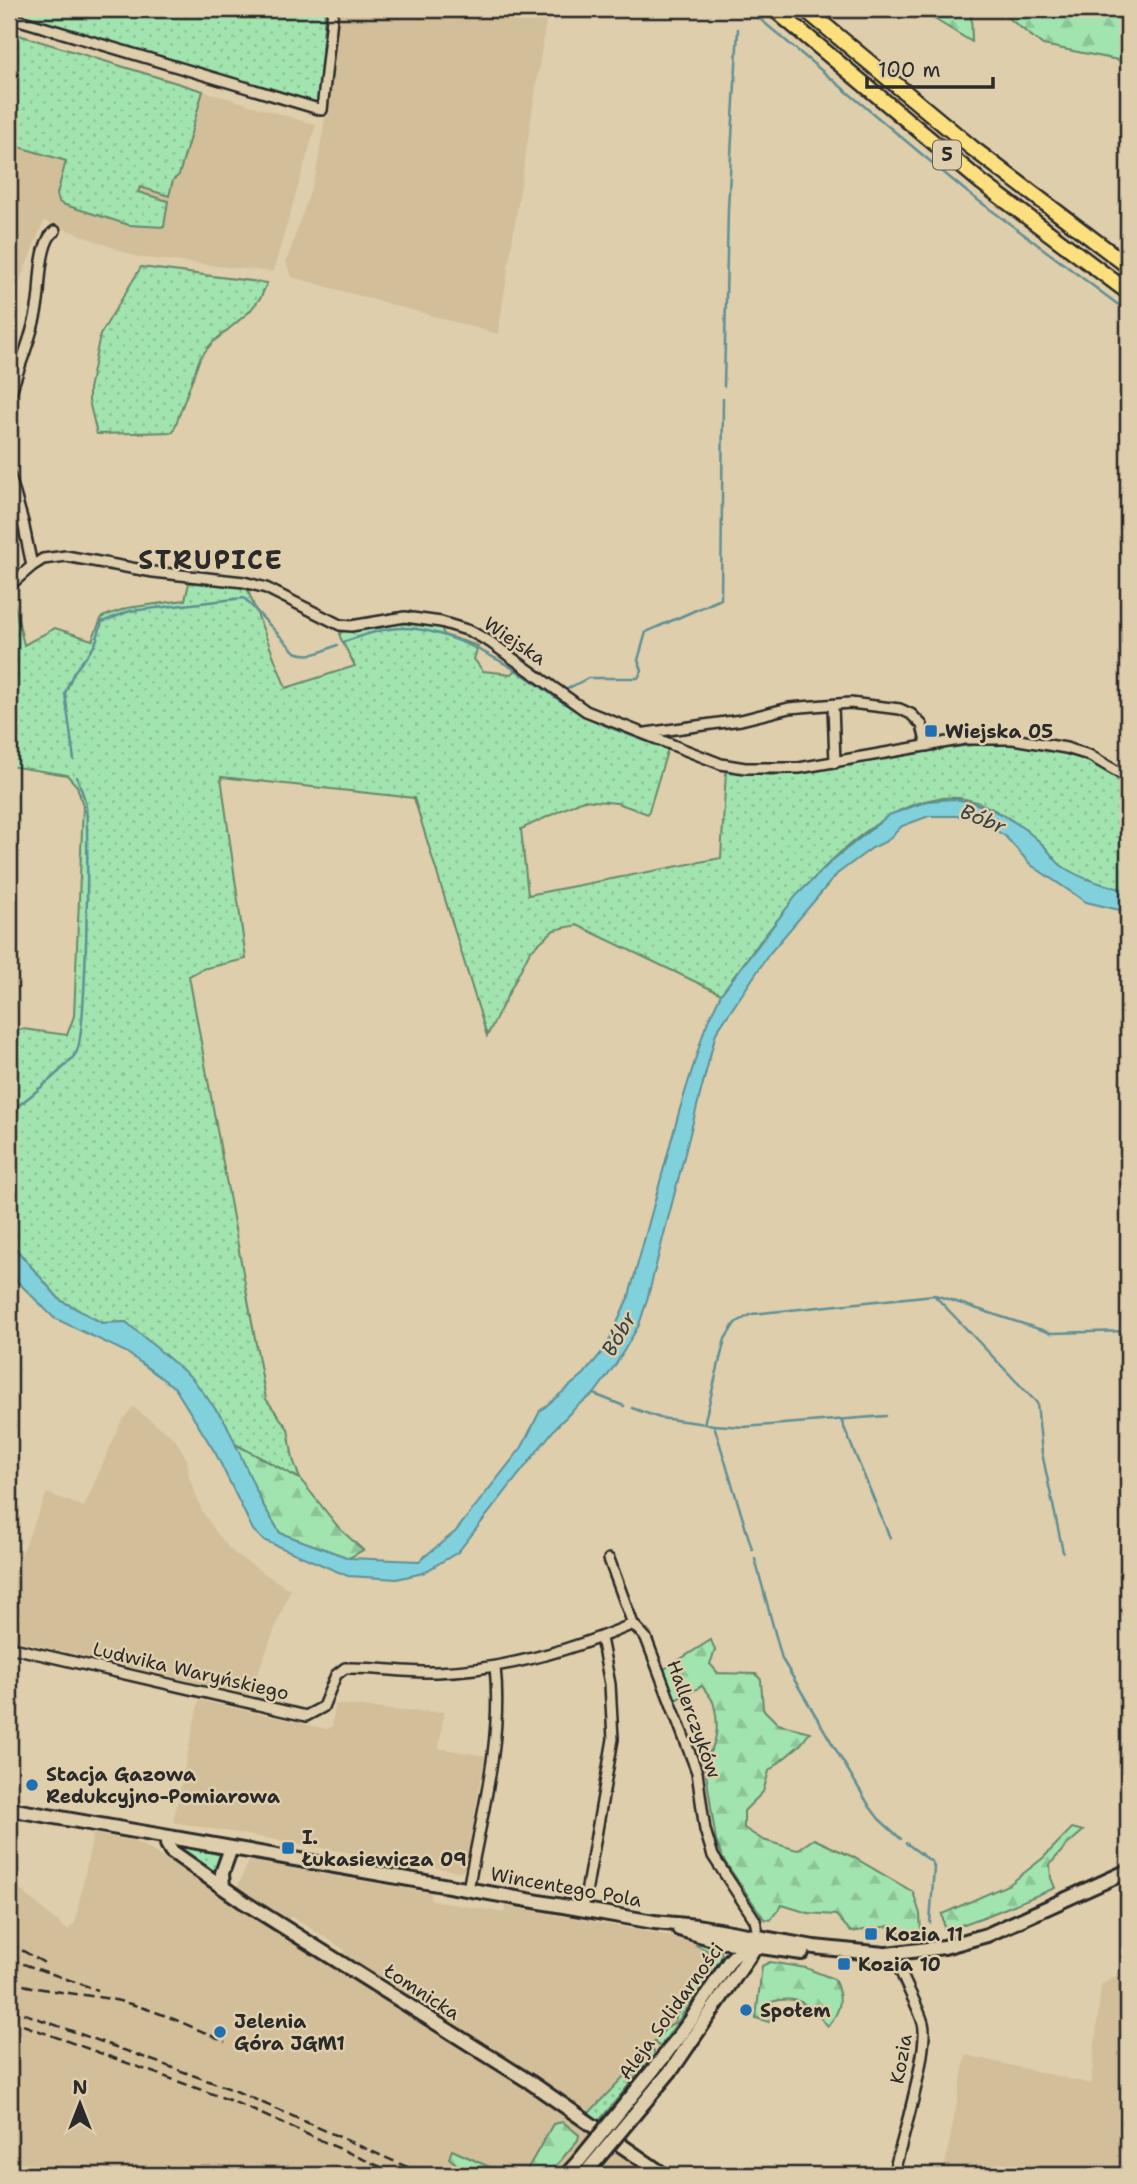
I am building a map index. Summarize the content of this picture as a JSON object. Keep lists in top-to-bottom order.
{
  "streets": {
    "main road": ["5"],
    "street": [
      "Wiejska",
      "Ludwika Waryńskiego",
      "Hallerczyków",
      "Wincentego Pola",
      "Łomnicka",
      "Aleja Solidarności",
      "Kozia"
    ]
  },
  "crossings": [
    ["Hallerczyków", "Wincentego Pola"],
    ["Hallerczyków", "Aleja Solidarności"],
    ["Wincentego Pola", "Łomnicka"],
    ["Wincentego Pola", "Aleja Solidarności"],
    ["Wincentego Pola", "Kozia"]
  ],
  "districts": ["STRUPICE"],
  "water": ["Bóbr"],
  "places": {
    "transit": [
      "Wiejska 05",
      "I. Łukasiewicza 09",
      "Kozia 11",
      "Kozia 10"
    ],
    "other": ["Stacja Gazowa Redukcyjno-Pomiarowa", "Społem", "Jelenia Góra JGM1"]
  },
  "scale_bar": "100 m",
  "north": "top"
}
